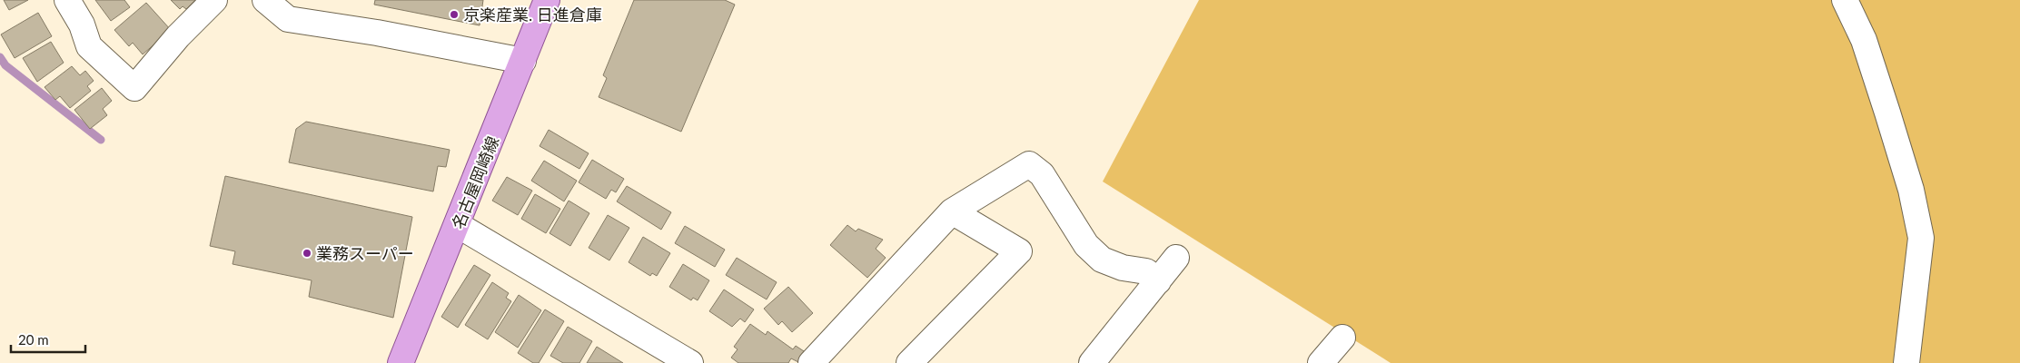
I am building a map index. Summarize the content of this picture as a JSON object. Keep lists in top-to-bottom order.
{
  "streets": {
    "main road": ["名古屋岡崎線"]
  },
  "places": ["京楽産業. 日進倉庫", "業務スーパー"],
  "scale_bar": "20 m"
}
